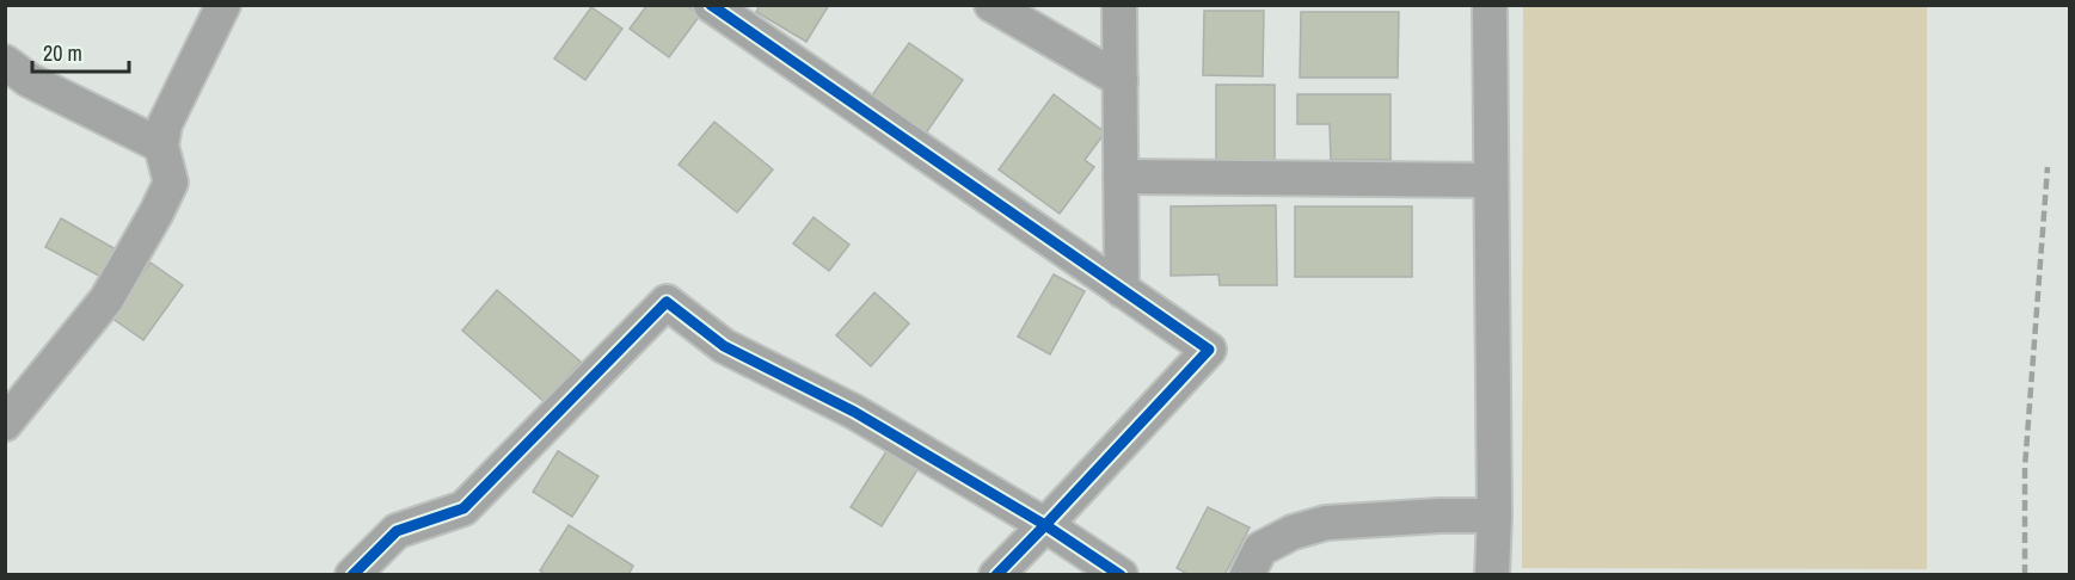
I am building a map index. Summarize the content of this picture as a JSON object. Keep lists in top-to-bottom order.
{
  "scale_bar": "20 m"
}
